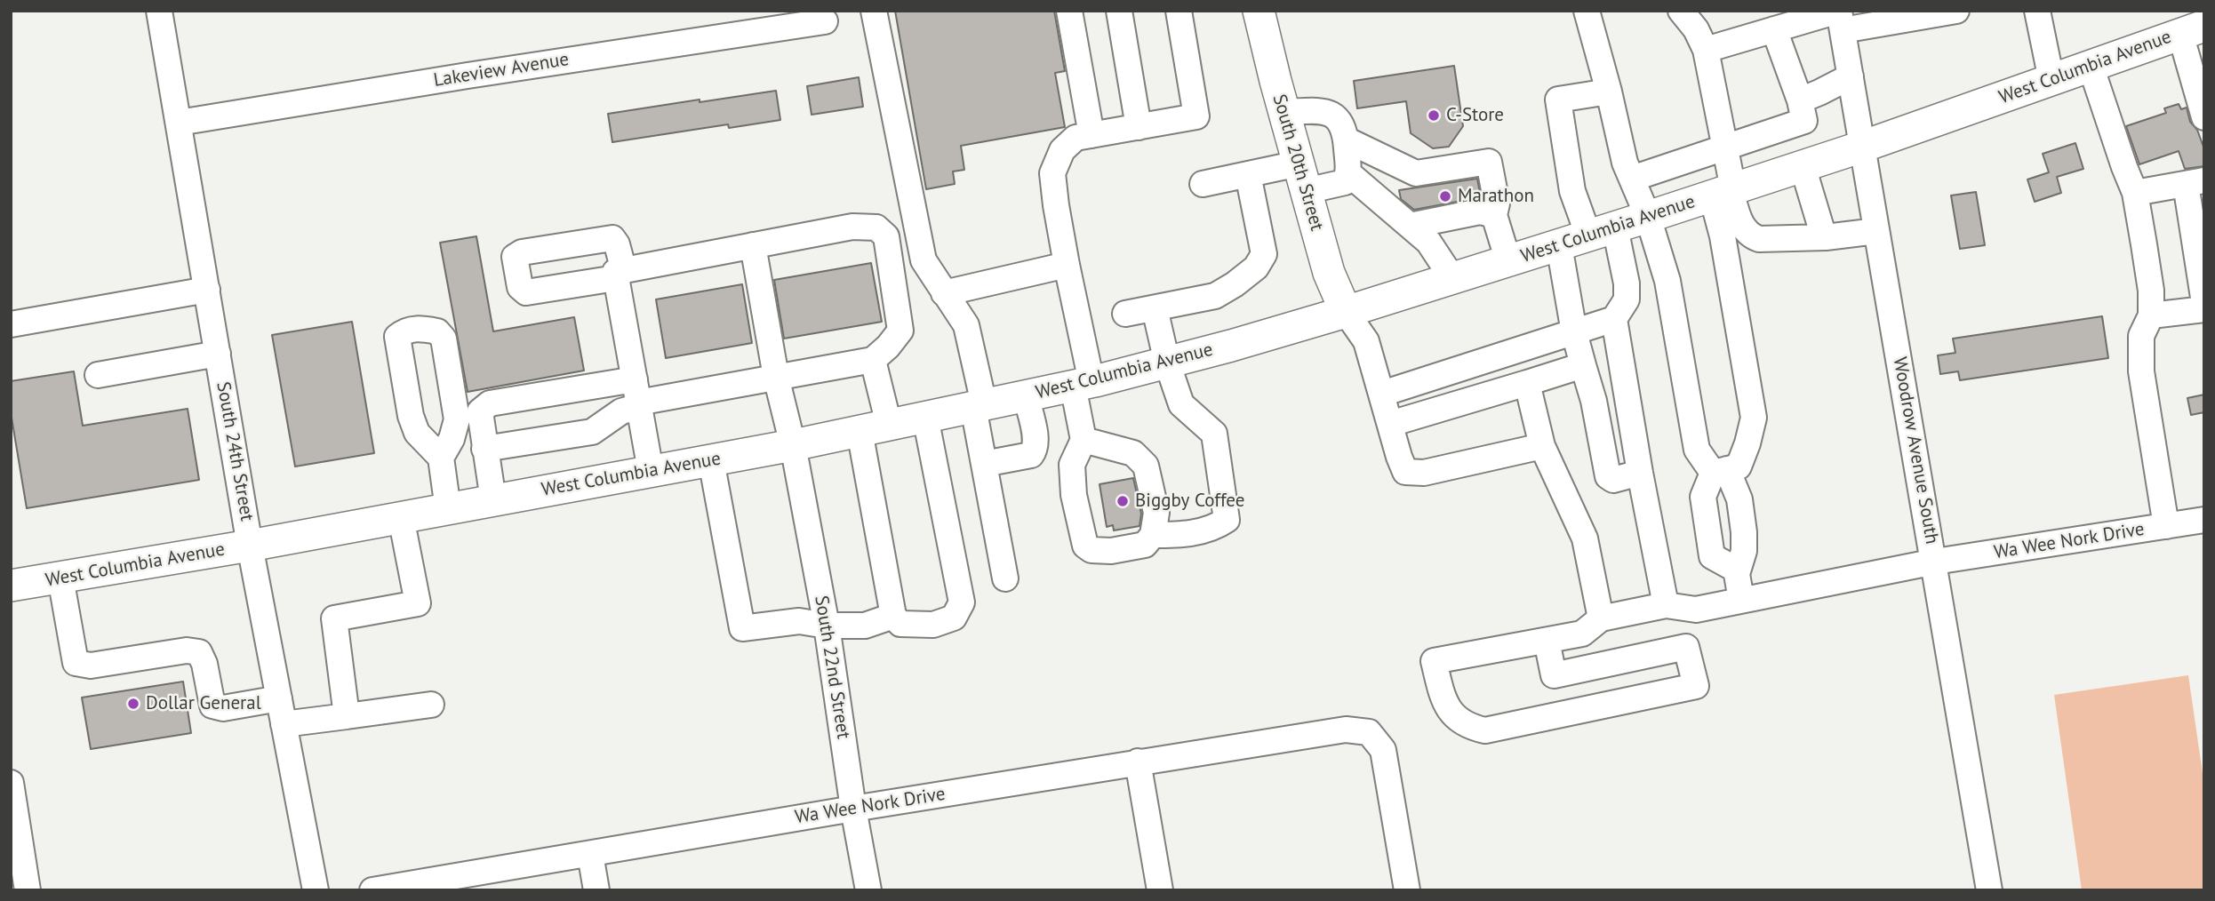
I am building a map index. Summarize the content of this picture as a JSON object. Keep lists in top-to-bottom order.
{
  "streets": {
    "main road": ["West Columbia Avenue", "South 20th Street"],
    "street": [
      "Lakeview Avenue",
      "Woodrow Avenue South",
      "South 24th Street",
      "Wa Wee Nork Drive",
      "South 22nd Street"
    ]
  },
  "crossings": [
    ["West Columbia Avenue", "South 20th Street"],
    ["West Columbia Avenue", "Woodrow Avenue South"],
    ["West Columbia Avenue", "South 24th Street"],
    ["West Columbia Avenue", "South 22nd Street"],
    ["Lakeview Avenue", "South 24th Street"],
    ["Woodrow Avenue South", "Wa Wee Nork Drive"],
    ["Wa Wee Nork Drive", "South 22nd Street"]
  ],
  "places": [
    "C-Store",
    "Marathon",
    "Biggby Coffee",
    "Dollar General"
  ]
}
